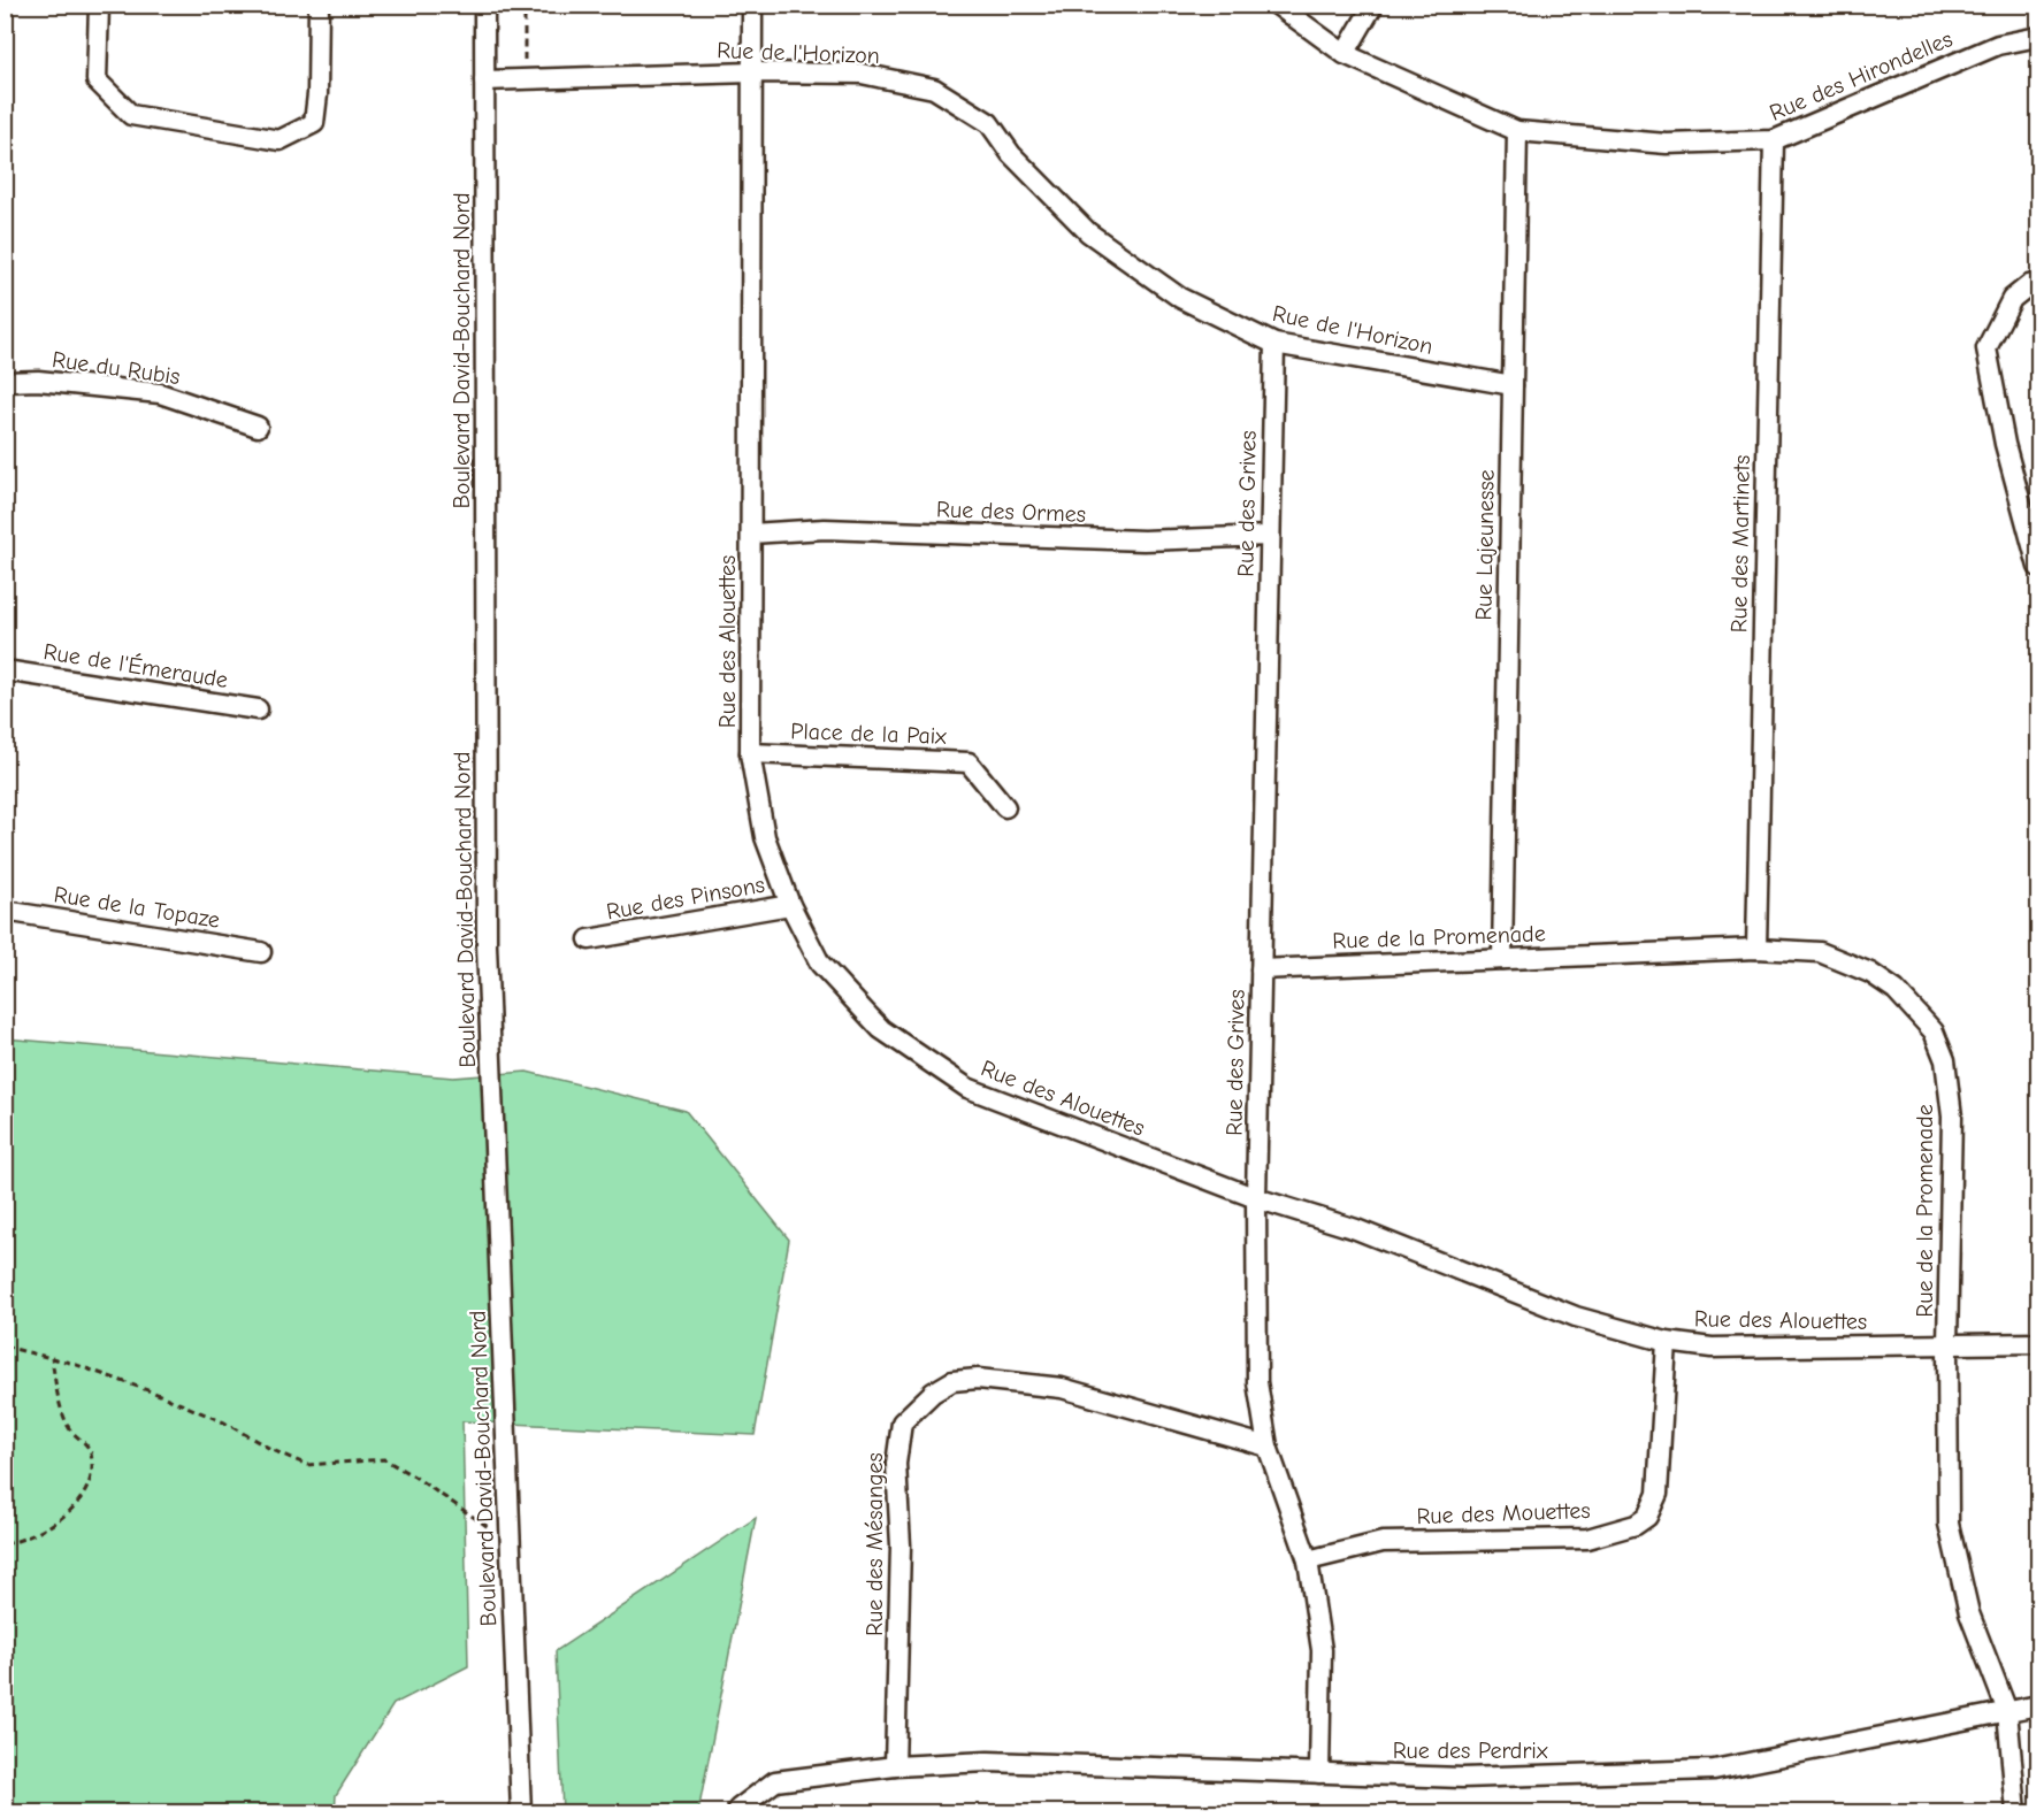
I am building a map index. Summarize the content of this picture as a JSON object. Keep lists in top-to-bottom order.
{
  "streets": {
    "street": [
      "Rue de l'Horizon",
      "Rue des Hirondelles",
      "Boulevard David-Bouchard Nord",
      "Rue du Rubis",
      "Rue des Grives",
      "Rue des Ormes",
      "Rue des Martinets",
      "Rue Lajeunesse",
      "Rue des Alouettes",
      "Rue de l'Émeraude",
      "Place de la Paix",
      "Rue des Pinsons",
      "Rue de la Topaze",
      "Rue de la Promenade",
      "Rue des Mouettes",
      "Rue des Mésanges",
      "Rue des Perdrix"
    ]
  },
  "crossings": [
    ["Rue de l'Horizon", "Boulevard David-Bouchard Nord"],
    ["Rue de l'Horizon", "Rue des Grives"],
    ["Rue de l'Horizon", "Rue Lajeunesse"],
    ["Rue de l'Horizon", "Rue des Alouettes"],
    ["Rue des Hirondelles", "Rue des Martinets"],
    ["Rue des Hirondelles", "Rue Lajeunesse"],
    ["Rue des Grives", "Rue des Ormes"],
    ["Rue des Grives", "Rue des Alouettes"],
    ["Rue des Grives", "Rue de la Promenade"],
    ["Rue des Grives", "Rue des Mouettes"],
    ["Rue des Grives", "Rue des Mésanges"],
    ["Rue des Grives", "Rue des Perdrix"],
    ["Rue des Ormes", "Rue des Alouettes"],
    ["Rue des Martinets", "Rue de la Promenade"],
    ["Rue Lajeunesse", "Rue de la Promenade"],
    ["Rue des Alouettes", "Place de la Paix"],
    ["Rue des Alouettes", "Rue des Pinsons"],
    ["Rue des Alouettes", "Rue de la Promenade"],
    ["Rue des Alouettes", "Rue des Mouettes"],
    ["Rue de la Promenade", "Rue des Perdrix"],
    ["Rue des Mésanges", "Rue des Perdrix"]
  ]
}
